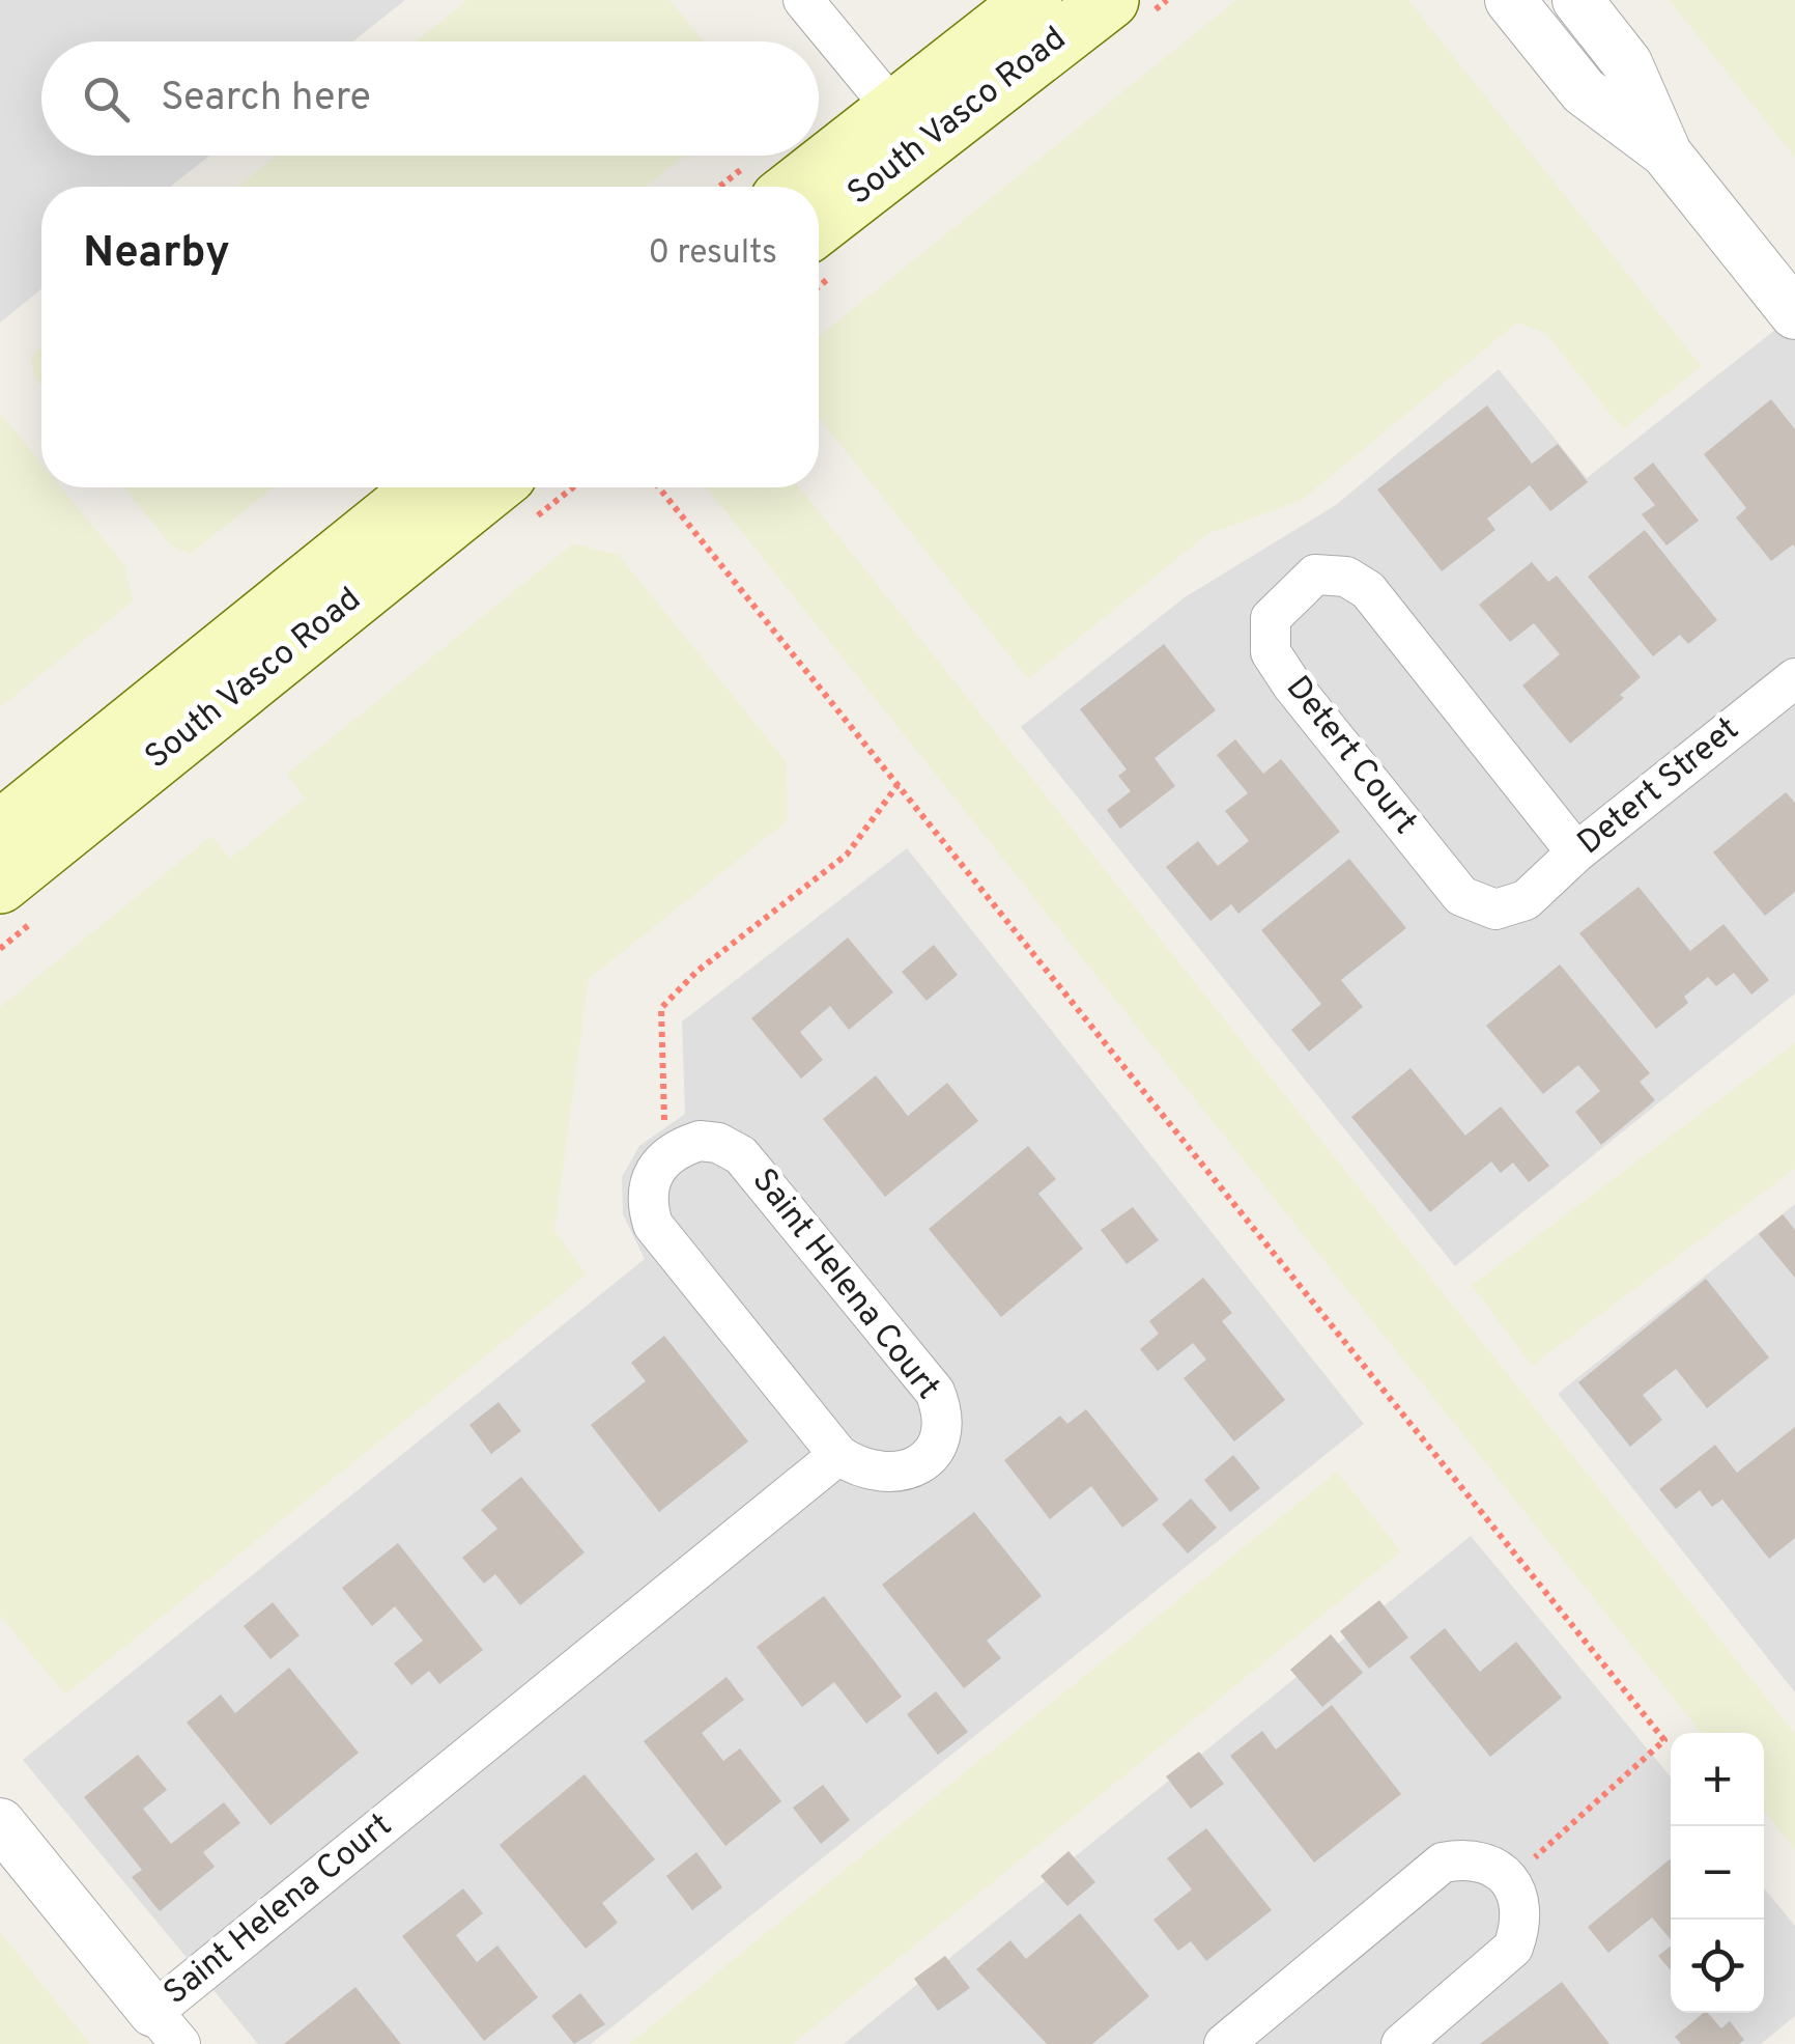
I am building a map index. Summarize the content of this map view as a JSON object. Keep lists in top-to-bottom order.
{
  "streets": {
    "main road": ["South Vasco Road"],
    "street": ["Detert Court", "Detert Street", "Saint Helena Court"]
  },
  "crossings": [
    ["Detert Court", "Detert Street"]
  ],
  "page": {
    "search": "Search here",
    "heading": ["Nearby", "0 results"],
    "map_buttons": ["+", "−"]
  }
}
